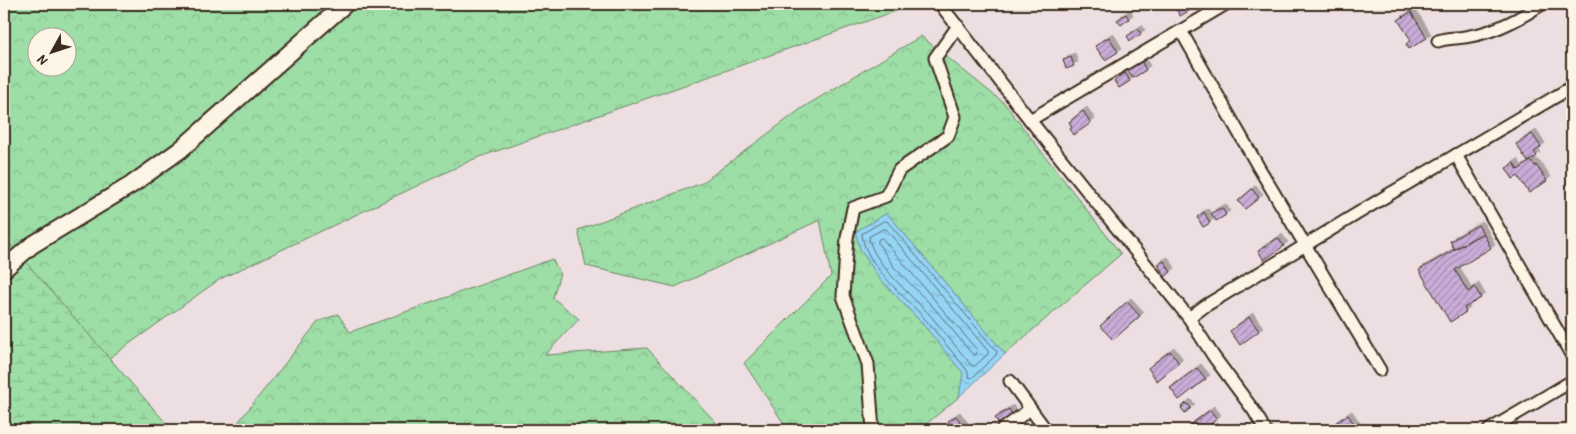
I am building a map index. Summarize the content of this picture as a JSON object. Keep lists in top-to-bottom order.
{
  "north": "bottom left"
}
